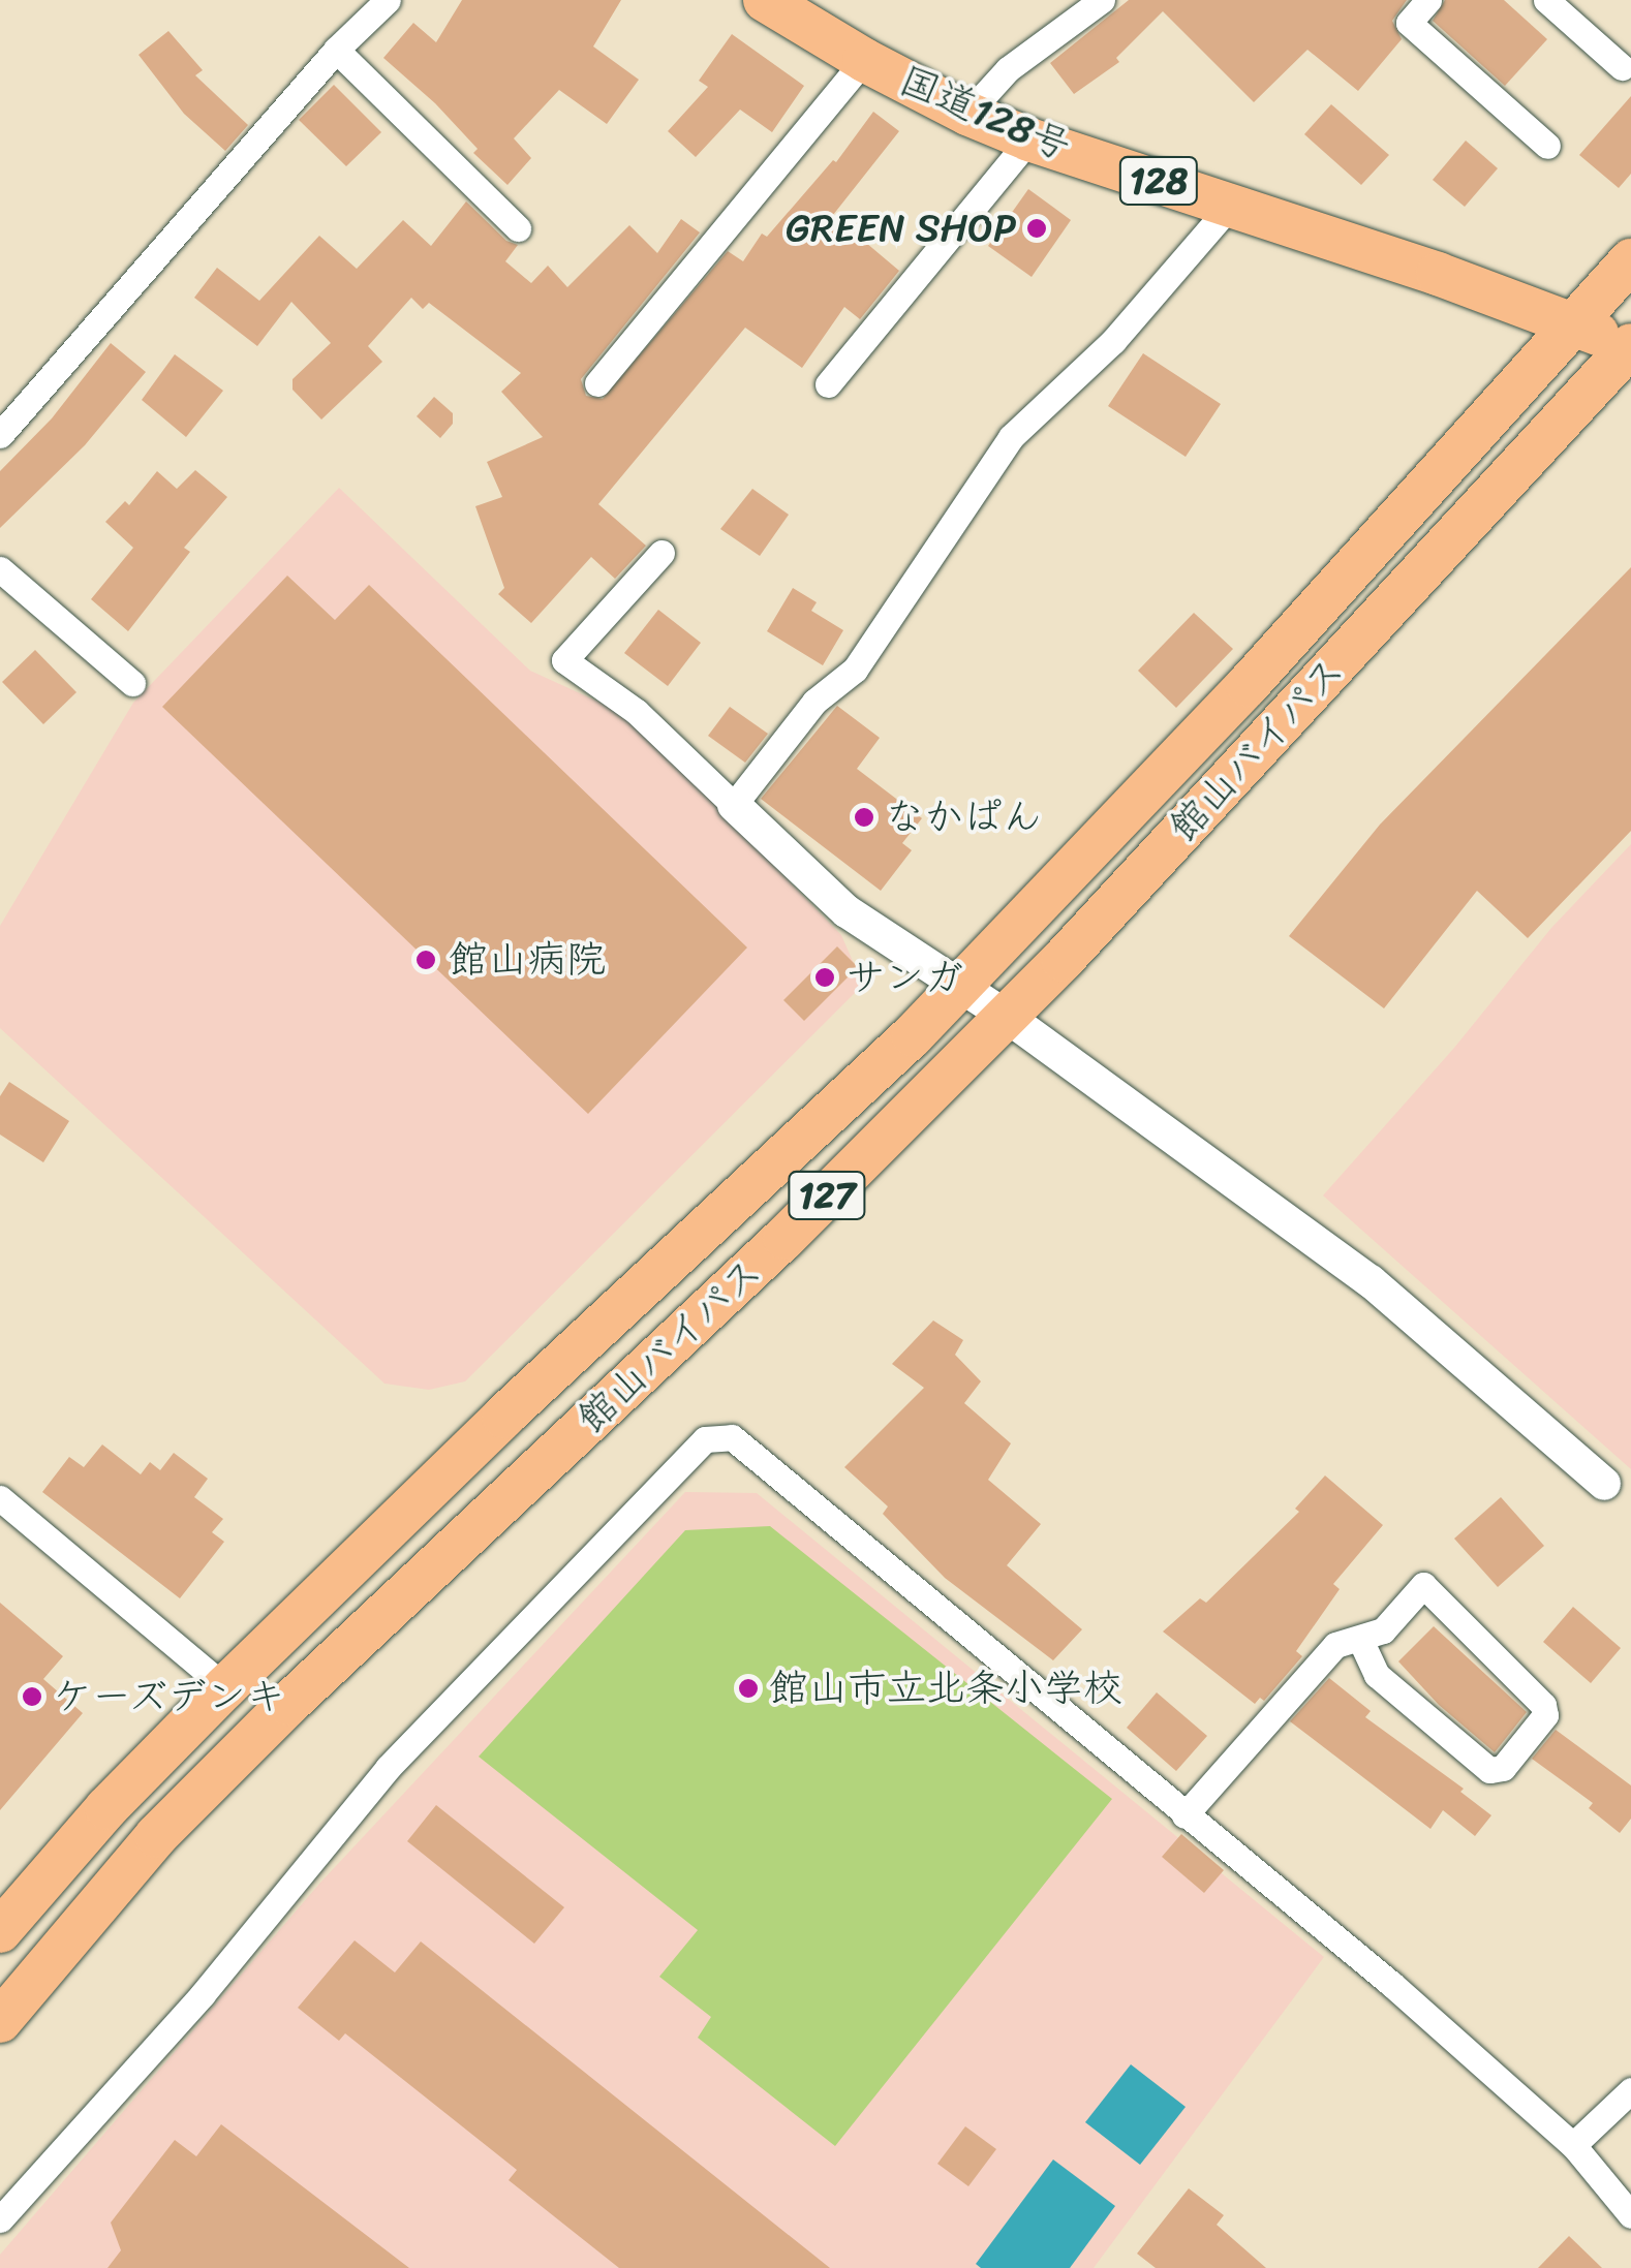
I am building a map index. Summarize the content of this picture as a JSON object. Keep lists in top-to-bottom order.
{
  "streets": {
    "highway": [
      "国道128号",
      "128",
      "館山バイパス",
      "127"
    ]
  },
  "crossings": [
    ["国道128号", "128"],
    ["国道128号", "館山バイパス"],
    ["128", "館山バイパス"]
  ],
  "places": [
    "GREEN SHOP",
    "なかぱん",
    "館山病院",
    "サンガ",
    "館山市立北条小学校",
    "ケーズデンキ"
  ]
}
